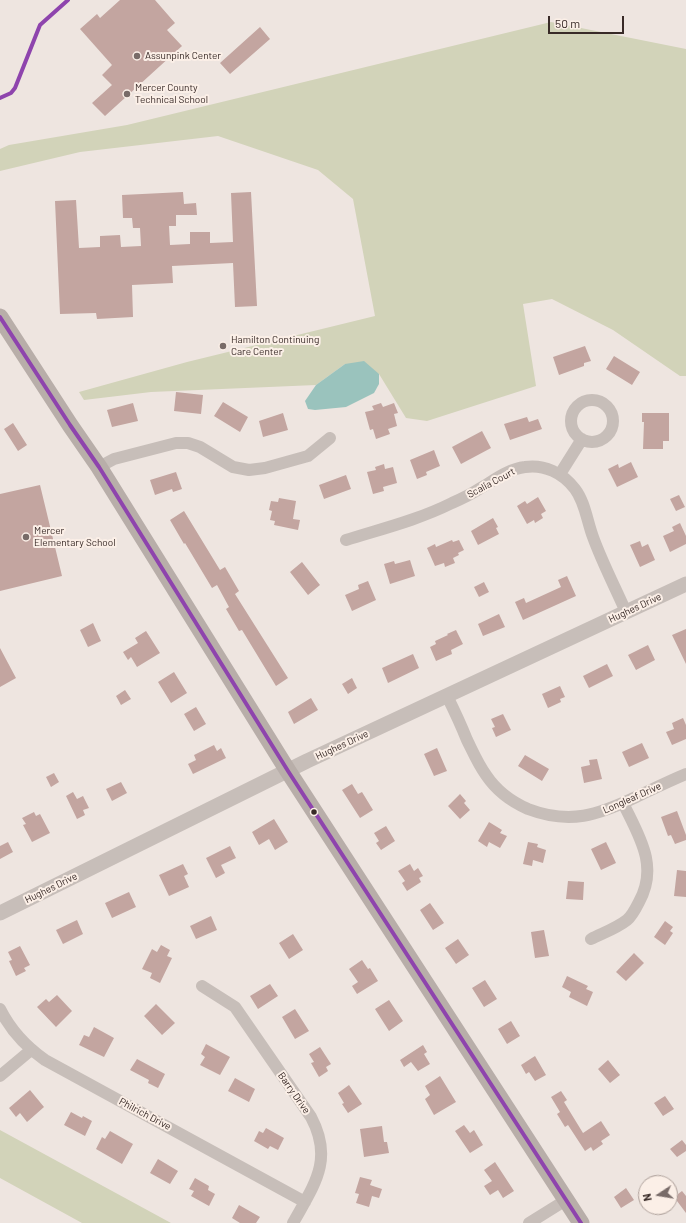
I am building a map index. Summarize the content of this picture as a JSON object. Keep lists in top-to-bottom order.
{
  "streets": {
    "street": [
      "Scalia Court",
      "Hughes Drive",
      "Longleaf Drive",
      "Barry Drive",
      "Philrich Drive"
    ]
  },
  "crossings": [
    ["Scalia Court", "Hughes Drive"],
    ["Hughes Drive", "Longleaf Drive"],
    ["Barry Drive", "Philrich Drive"]
  ],
  "places": [
    "Assunpink Center",
    "Mercer County Technical School",
    "Hamilton Continuing Care Center",
    "Mercer Elementary School"
  ],
  "scale_bar": "50 m",
  "north": "left"
}
